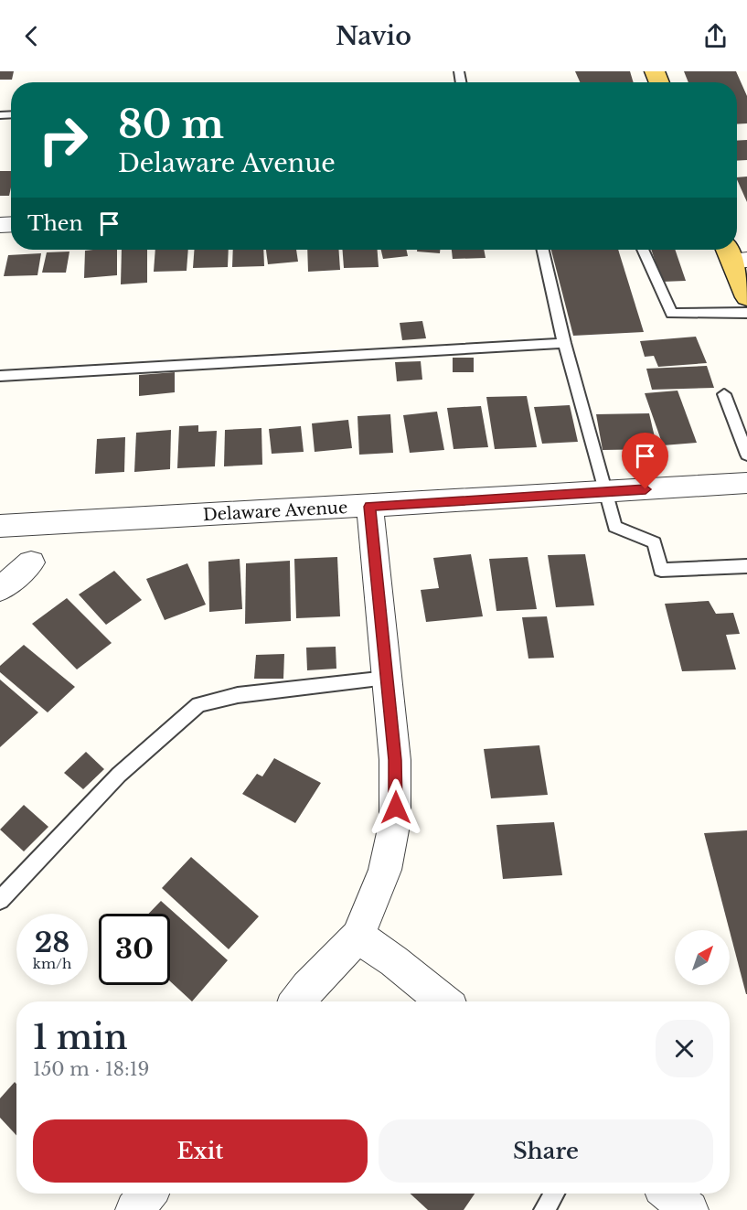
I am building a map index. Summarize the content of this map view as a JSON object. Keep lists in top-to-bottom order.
{
  "streets": {
    "street": ["Delaware Avenue"]
  },
  "north": "top right",
  "page": {
    "header": "Navio",
    "turn": ["80 m", "Delaware Avenue"],
    "then": "Then",
    "speed": "28 km/h",
    "limit": "30",
    "heading": ["1 min", "150 m · 18:19"],
    "buttons": ["Exit", "Share"]
  }
}
